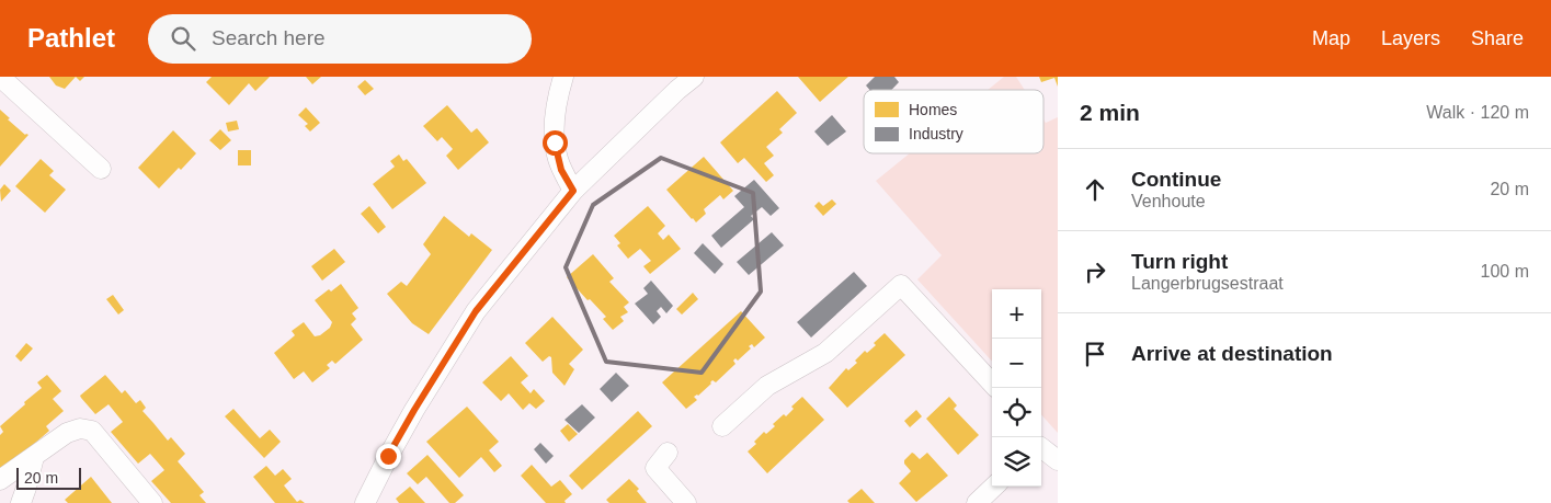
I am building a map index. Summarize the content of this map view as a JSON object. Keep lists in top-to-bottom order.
{
  "legend": ["Homes", "Industry"],
  "scale_bar": "20 m",
  "page": {
    "header": "Pathlet",
    "search": "Search here",
    "nav": ["Map", "Layers", "Share"],
    "heading": ["2 min", "Walk · 120 m"],
    "list": [
      ["Continue", "Venhoute", "20 m"],
      ["Turn right", "Langerbrugsestraat", "100 m"],
      "Arrive at destination"
    ],
    "map_buttons": ["+", "−"],
    "scale": "20 m"
  }
}
